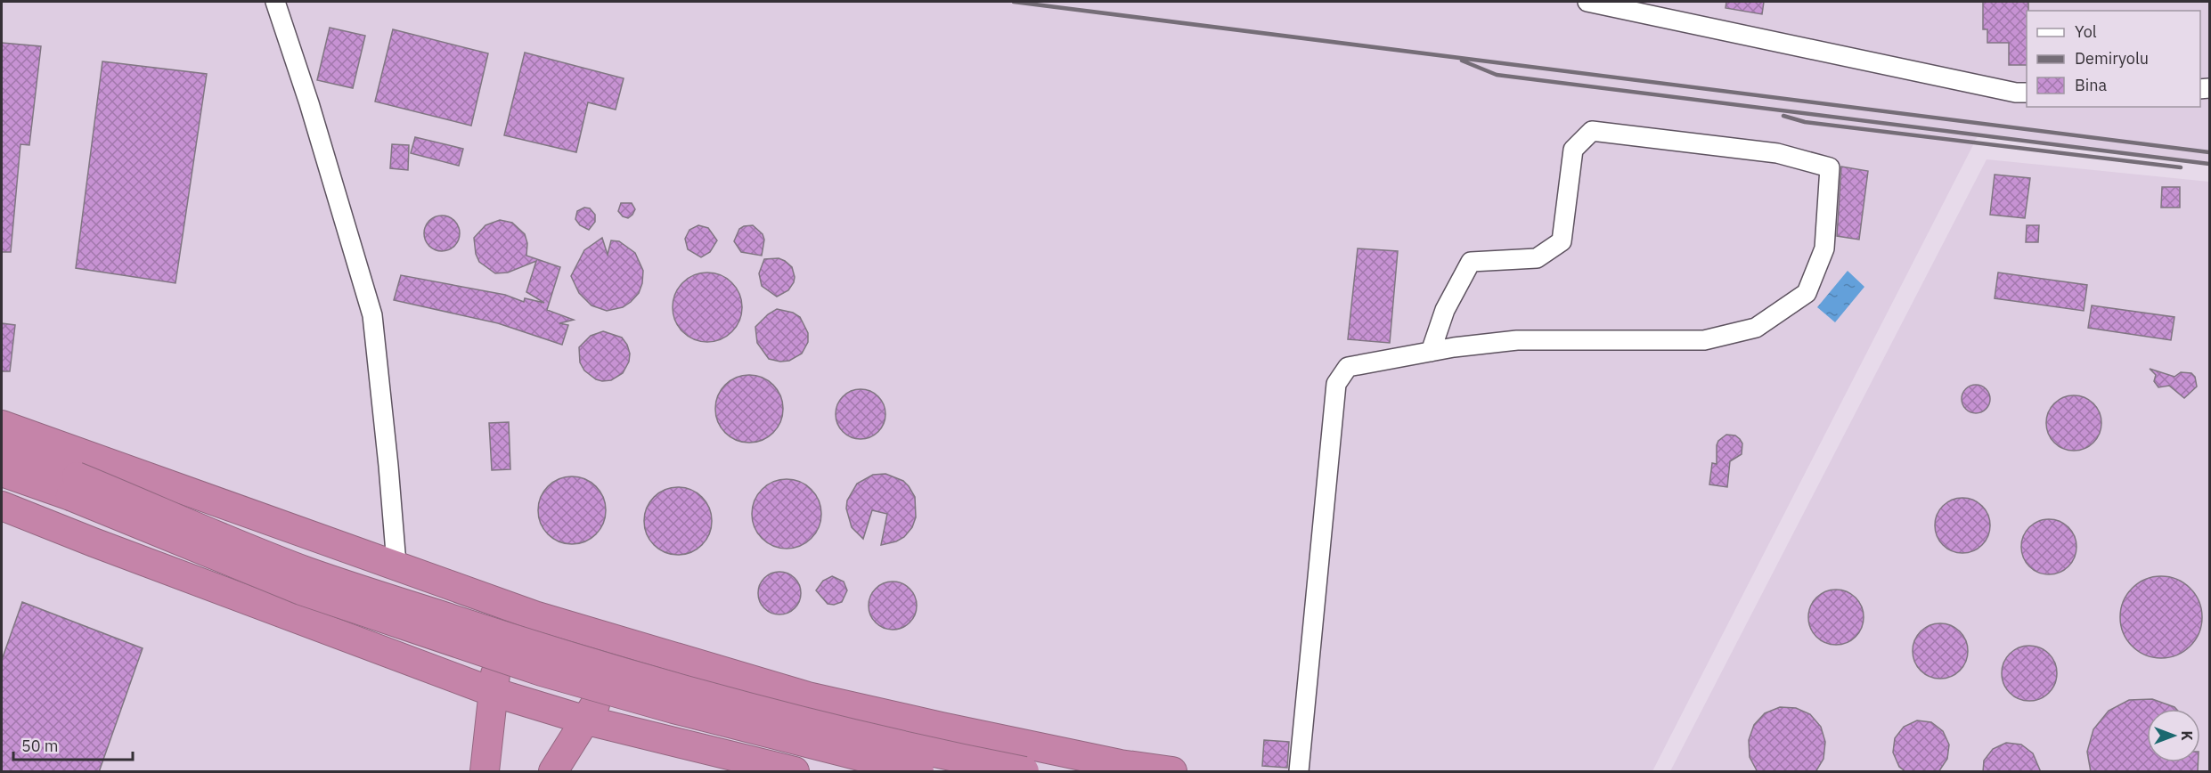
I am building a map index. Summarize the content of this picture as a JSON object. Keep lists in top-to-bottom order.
{
  "legend": ["Yol", "Demiryolu", "Bina"],
  "scale_bar": "50 m",
  "north": "right"
}
